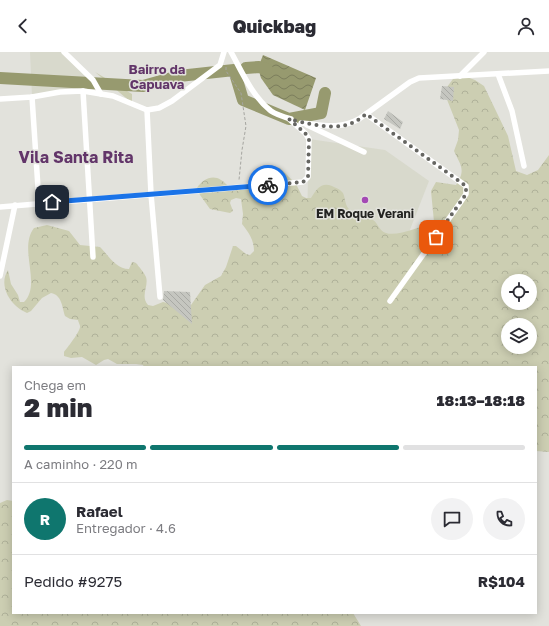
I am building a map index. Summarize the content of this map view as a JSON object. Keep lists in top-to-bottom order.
{
  "districts": ["Bairro da Capuava", "Vila Santa Rita"],
  "places": ["EM Roque Verani"],
  "page": {
    "header": "Quickbag",
    "heading": ["2 min", "Chega em", "18:13–18:18"],
    "panel": [
      "Rafael",
      "Entregador · 4.6",
      "Pedido #9275",
      "R$104"
    ],
    "bar": "A caminho · 220 m",
    "round": "R"
  }
}
